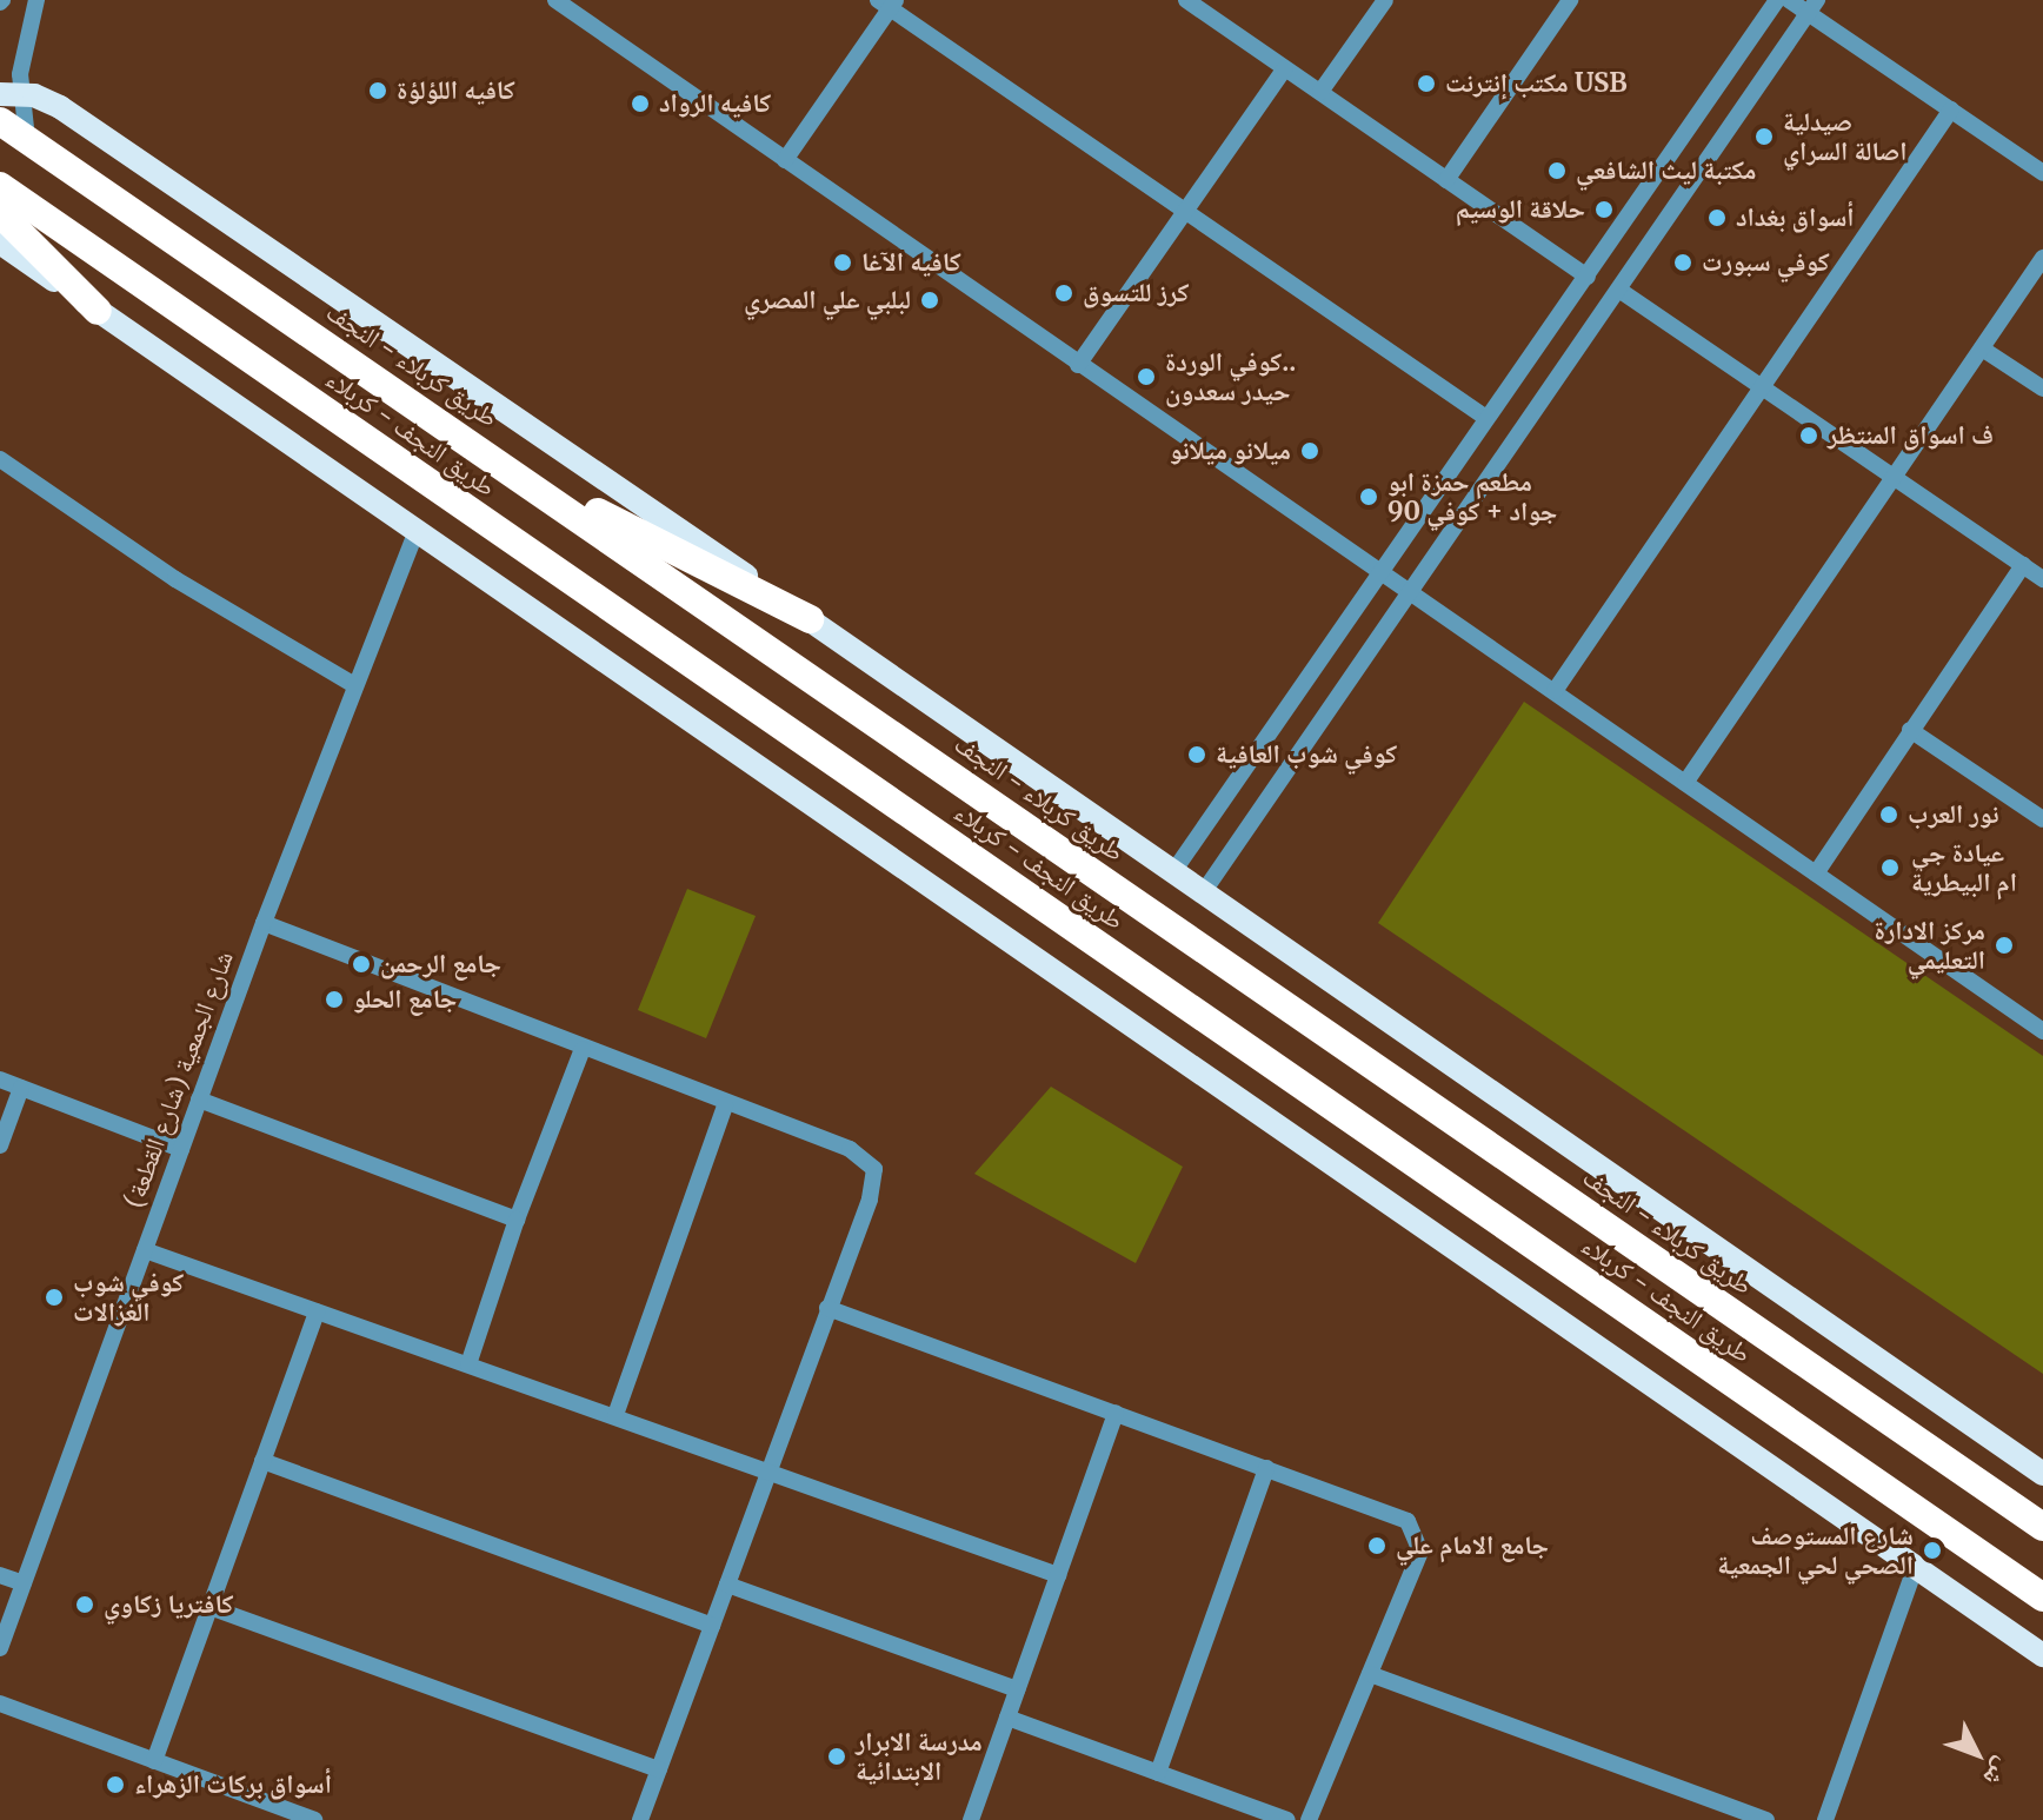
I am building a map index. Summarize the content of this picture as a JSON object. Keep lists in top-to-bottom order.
{
  "streets": {
    "highway": ["طريق کربلاء - النجف", "طريق النجف - کربلاء"],
    "street": ["شارع الجمعية (شارع القطعة)"]
  },
  "places": [
    "مكتب إنترنت USB",
    "كافيه اللؤلؤة",
    "كافيه الرواد",
    "صيدلية اصالة السراي",
    "مكتبة ليث الشافعي",
    "حلاقة الوسيم",
    "أسواق بغداد",
    "كافيه الآغا",
    "كوفي سبورت",
    "كرز للتسوق",
    "لبلبي علي المصري",
    "كوفي الوردة.. حيدر سعدون",
    "ف اسواق المنتظر",
    "ميلانو ميلانو",
    "مطعم حمزة ابو جواد + كوفي 90",
    "كوفي شوب العافية",
    "نور العرب",
    "عيادة جي ام البيطرية",
    "مركز الادارة التعليمي",
    "جامع الرحمن",
    "جامع الحلو",
    "كوفي شوب الغزالات",
    "جامع الامام علي",
    "شارع المستوصف الصحي لحي الجمعية",
    "كافتريا زكاوي",
    "مدرسة الابرار الابتدائية",
    "أسواق بركات الزهراء"
  ],
  "north": "bottom right"
}
